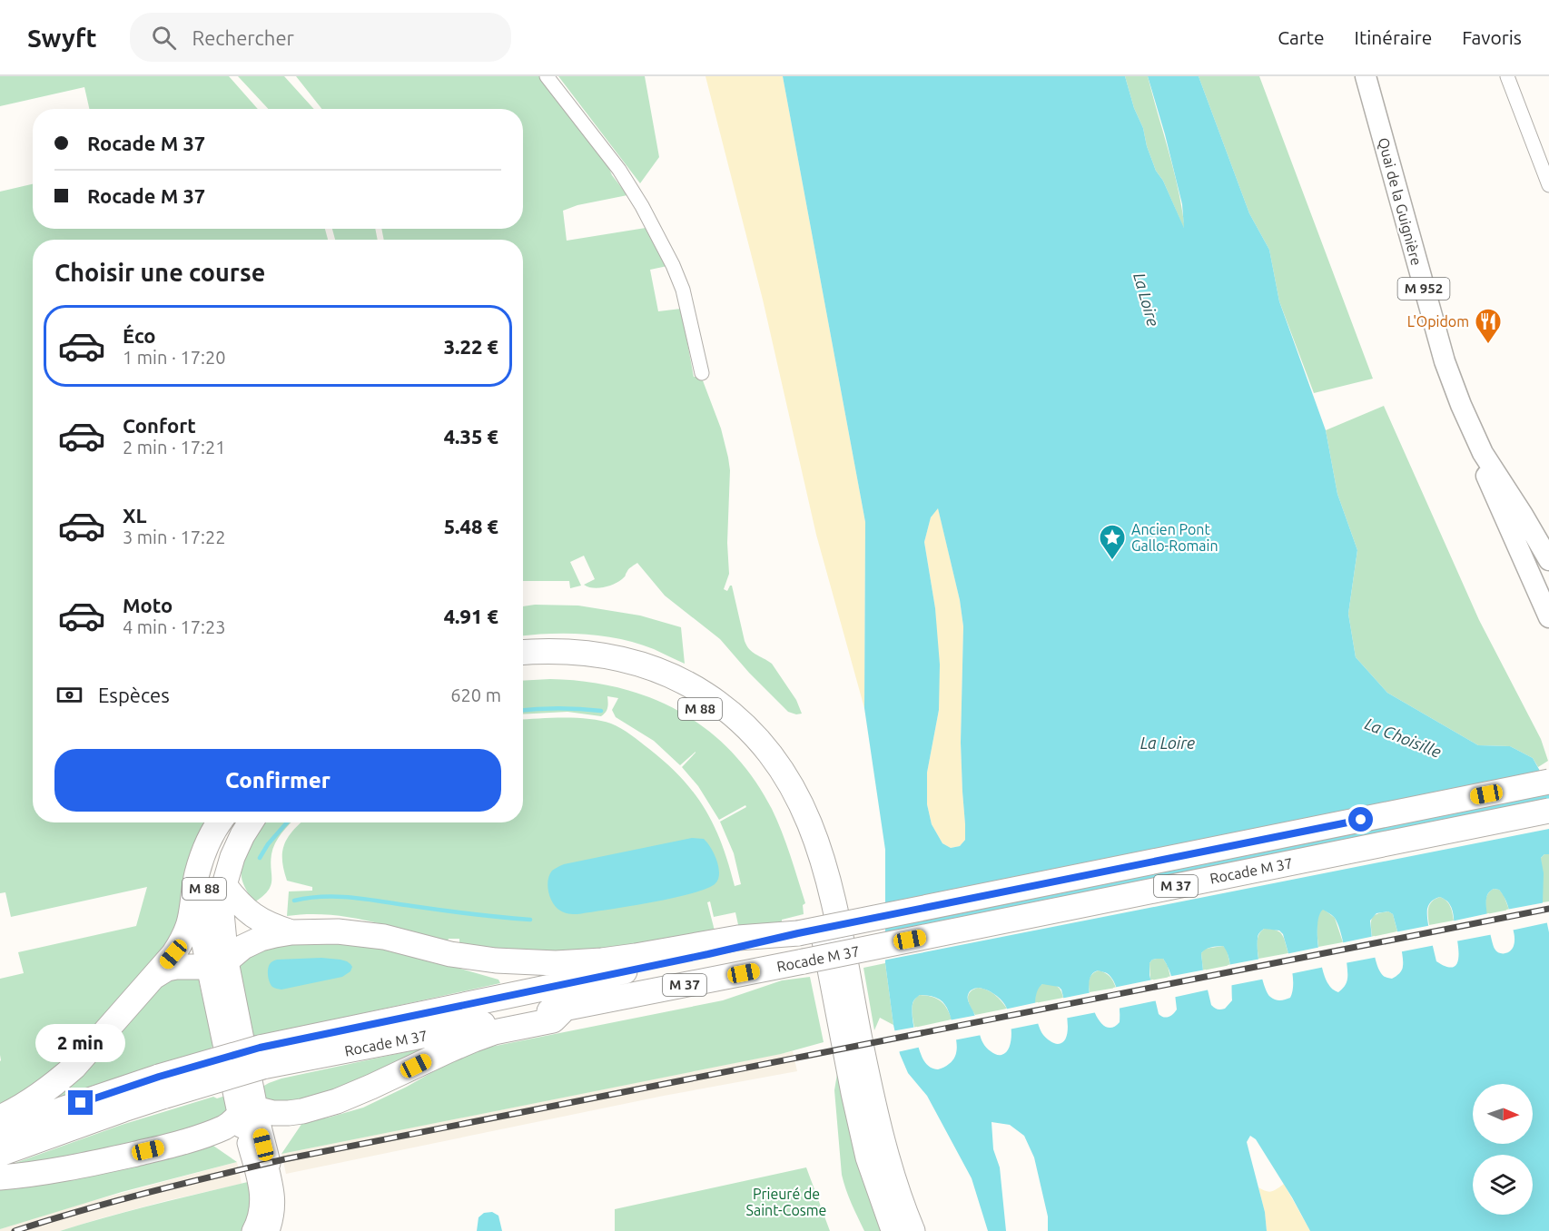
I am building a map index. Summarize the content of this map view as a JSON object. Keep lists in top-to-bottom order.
{
  "streets": {
    "highway": ["M 88", "Rocade M 37", "M 37"],
    "main road": ["Quai de la Guignière", "M 952"]
  },
  "water": ["La Loire", "La Choisille"],
  "parks": ["Prieuré de Saint-Cosme"],
  "places": {
    "restaurant": ["L'Opidom"],
    "place": ["Ancien Pont Gallo-Romain"]
  },
  "north": "right",
  "page": {
    "header": "Swyft",
    "search": "Rechercher",
    "nav": ["Carte", "Itinéraire", "Favoris"],
    "banner": ["Rocade M 37", "Rocade M 37"],
    "heading": "Choisir une course",
    "list": [
      {
        "name": "Éco",
        "note": "1 min · 17:20",
        "value": "3.22 €"
      },
      {
        "name": "Confort",
        "note": "2 min · 17:21",
        "value": "4.35 €"
      },
      {
        "name": "XL",
        "note": "3 min · 17:22",
        "value": "5.48 €"
      },
      {
        "name": "Moto",
        "note": "4 min · 17:23",
        "value": "4.91 €"
      }
    ],
    "pay": ["Espèces", "620 m"],
    "buttons": "Confirmer",
    "bubble": "2 min"
  }
}
